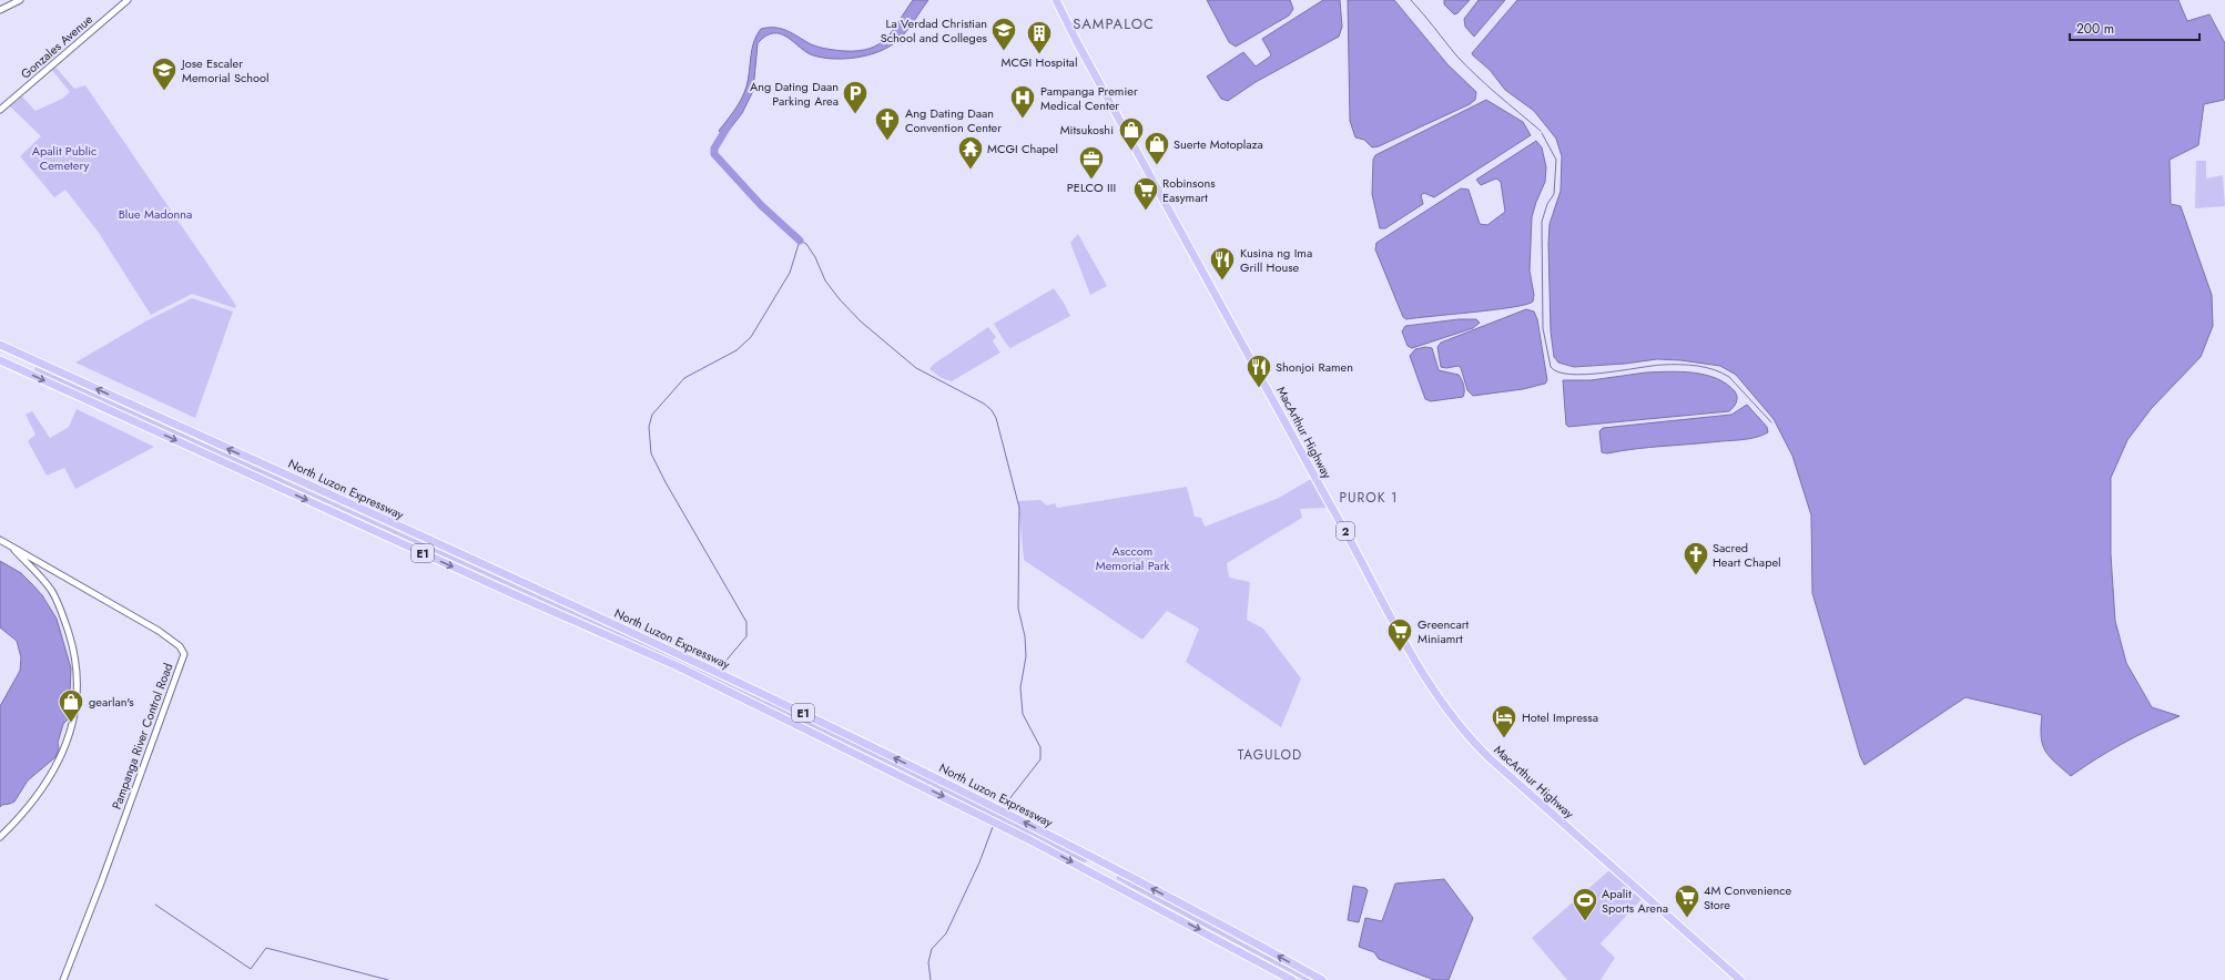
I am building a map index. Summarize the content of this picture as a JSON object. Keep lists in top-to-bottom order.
{
  "streets": {
    "highway": [
      "MacArthur Highway",
      "North Luzon Expressway",
      "2",
      "E1"
    ],
    "street": ["Gonzales Avenue", "Pampanga River Control Road"]
  },
  "districts": ["SAMPALOC", "PUROK 1", "TAGULOD"],
  "parks": ["Apalit Public Cemetery", "Blue Madonna", "Asccom Memorial Park"],
  "places": {
    "school or university": ["La Verdad Christian School and Colleges", "Jose Escaler Memorial School"],
    "building": ["MCGI Hospital"],
    "parking": ["Ang Dating Daan Parking Area"],
    "hospital": ["Pampanga Premier Medical Center"],
    "church": ["Ang Dating Daan Convention Center", "Sacred Heart Chapel"],
    "shop": ["Mitsukoshi", "Suerte Motoplaza", "gearlan's"],
    "temple": ["MCGI Chapel"],
    "office": ["PELCO III"],
    "supermarket": ["Robinsons Easymart", "Greencart Miniamrt", "4M Convenience Store"],
    "restaurant": ["Kusina ng Ima Grill House", "Shonjoi Ramen"],
    "hotel": ["Hotel Impressa"],
    "sports": ["Apalit Sports Arena"]
  },
  "scale_bar": "200 m"
}
